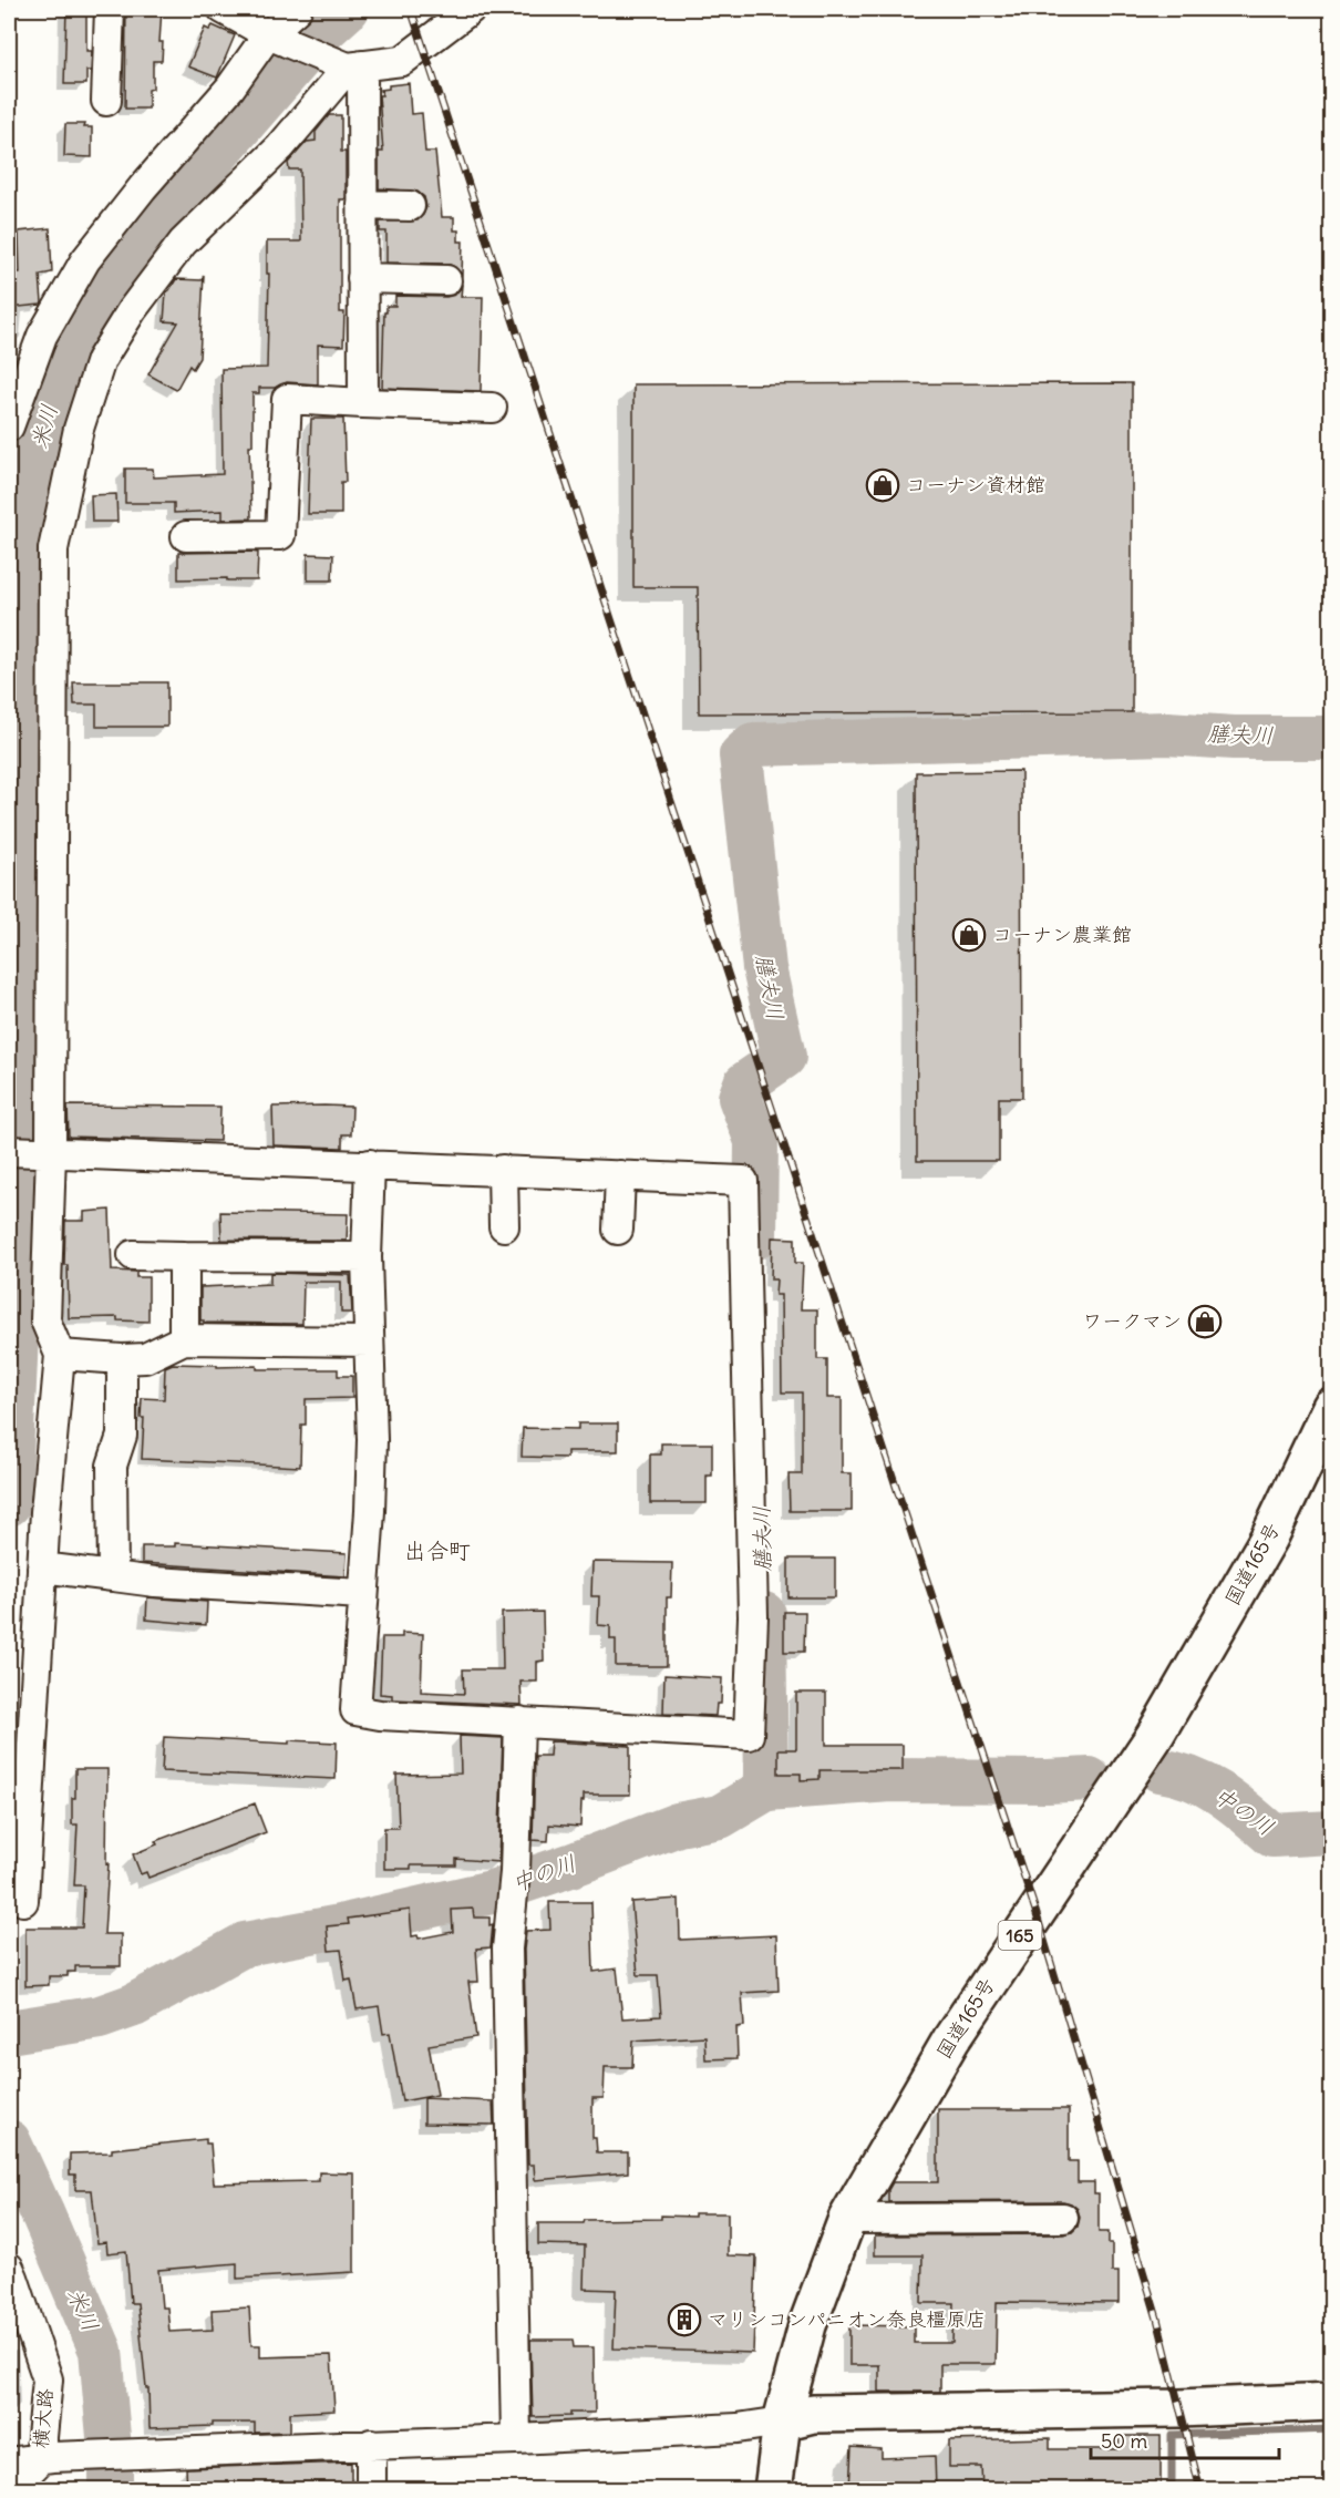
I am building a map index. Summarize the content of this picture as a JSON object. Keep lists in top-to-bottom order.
{
  "streets": {
    "main road": ["国道165号", "165"],
    "street": ["横大路"]
  },
  "districts": ["出合町"],
  "water": ["米川", "膳夫川", "中の川"],
  "places": {
    "shop": ["コーナン資材館", "コーナン農業館", "ワークマン"],
    "building": ["マリンコンパニオン奈良橿原店"]
  },
  "scale_bar": "50 m"
}
